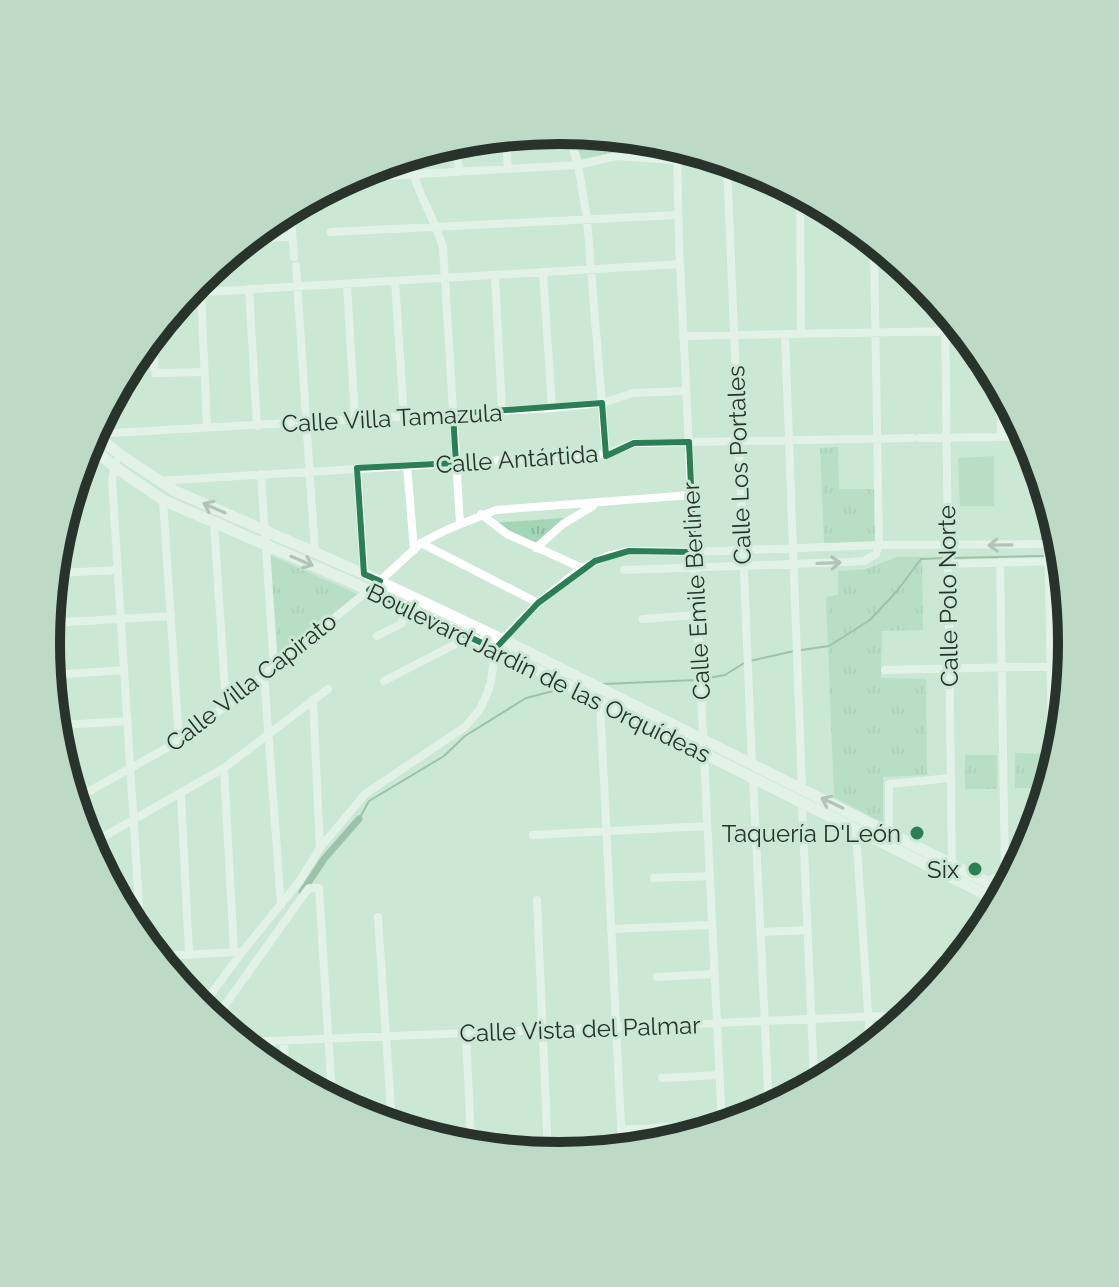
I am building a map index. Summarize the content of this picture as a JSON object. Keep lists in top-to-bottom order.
{
  "streets": {
    "street": [
      "Calle Villa Tamazula",
      "Calle Antártida",
      "Calle Los Portales",
      "Calle Emile Berliner",
      "Calle Polo Norte",
      "Boulevard Jardín de las Orquídeas",
      "Calle Villa Capirato",
      "Calle Vista del Palmar"
    ]
  },
  "crossings": [
    ["Calle Villa Tamazula", "Calle Emile Berliner"],
    ["Calle Antártida", "Calle Los Portales"],
    ["Calle Antártida", "Calle Emile Berliner"],
    ["Calle Antártida", "Calle Polo Norte"],
    ["Calle Antártida", "Boulevard Jardín de las Orquídeas"],
    ["Calle Los Portales", "Boulevard Jardín de las Orquídeas"],
    ["Calle Emile Berliner", "Boulevard Jardín de las Orquídeas"],
    ["Calle Emile Berliner", "Calle Villa Capirato"],
    ["Calle Emile Berliner", "Calle Vista del Palmar"],
    ["Calle Polo Norte", "Boulevard Jardín de las Orquídeas"],
    ["Boulevard Jardín de las Orquídeas", "Calle Villa Capirato"]
  ],
  "places": ["Taquería D'León", "Six"]
}
